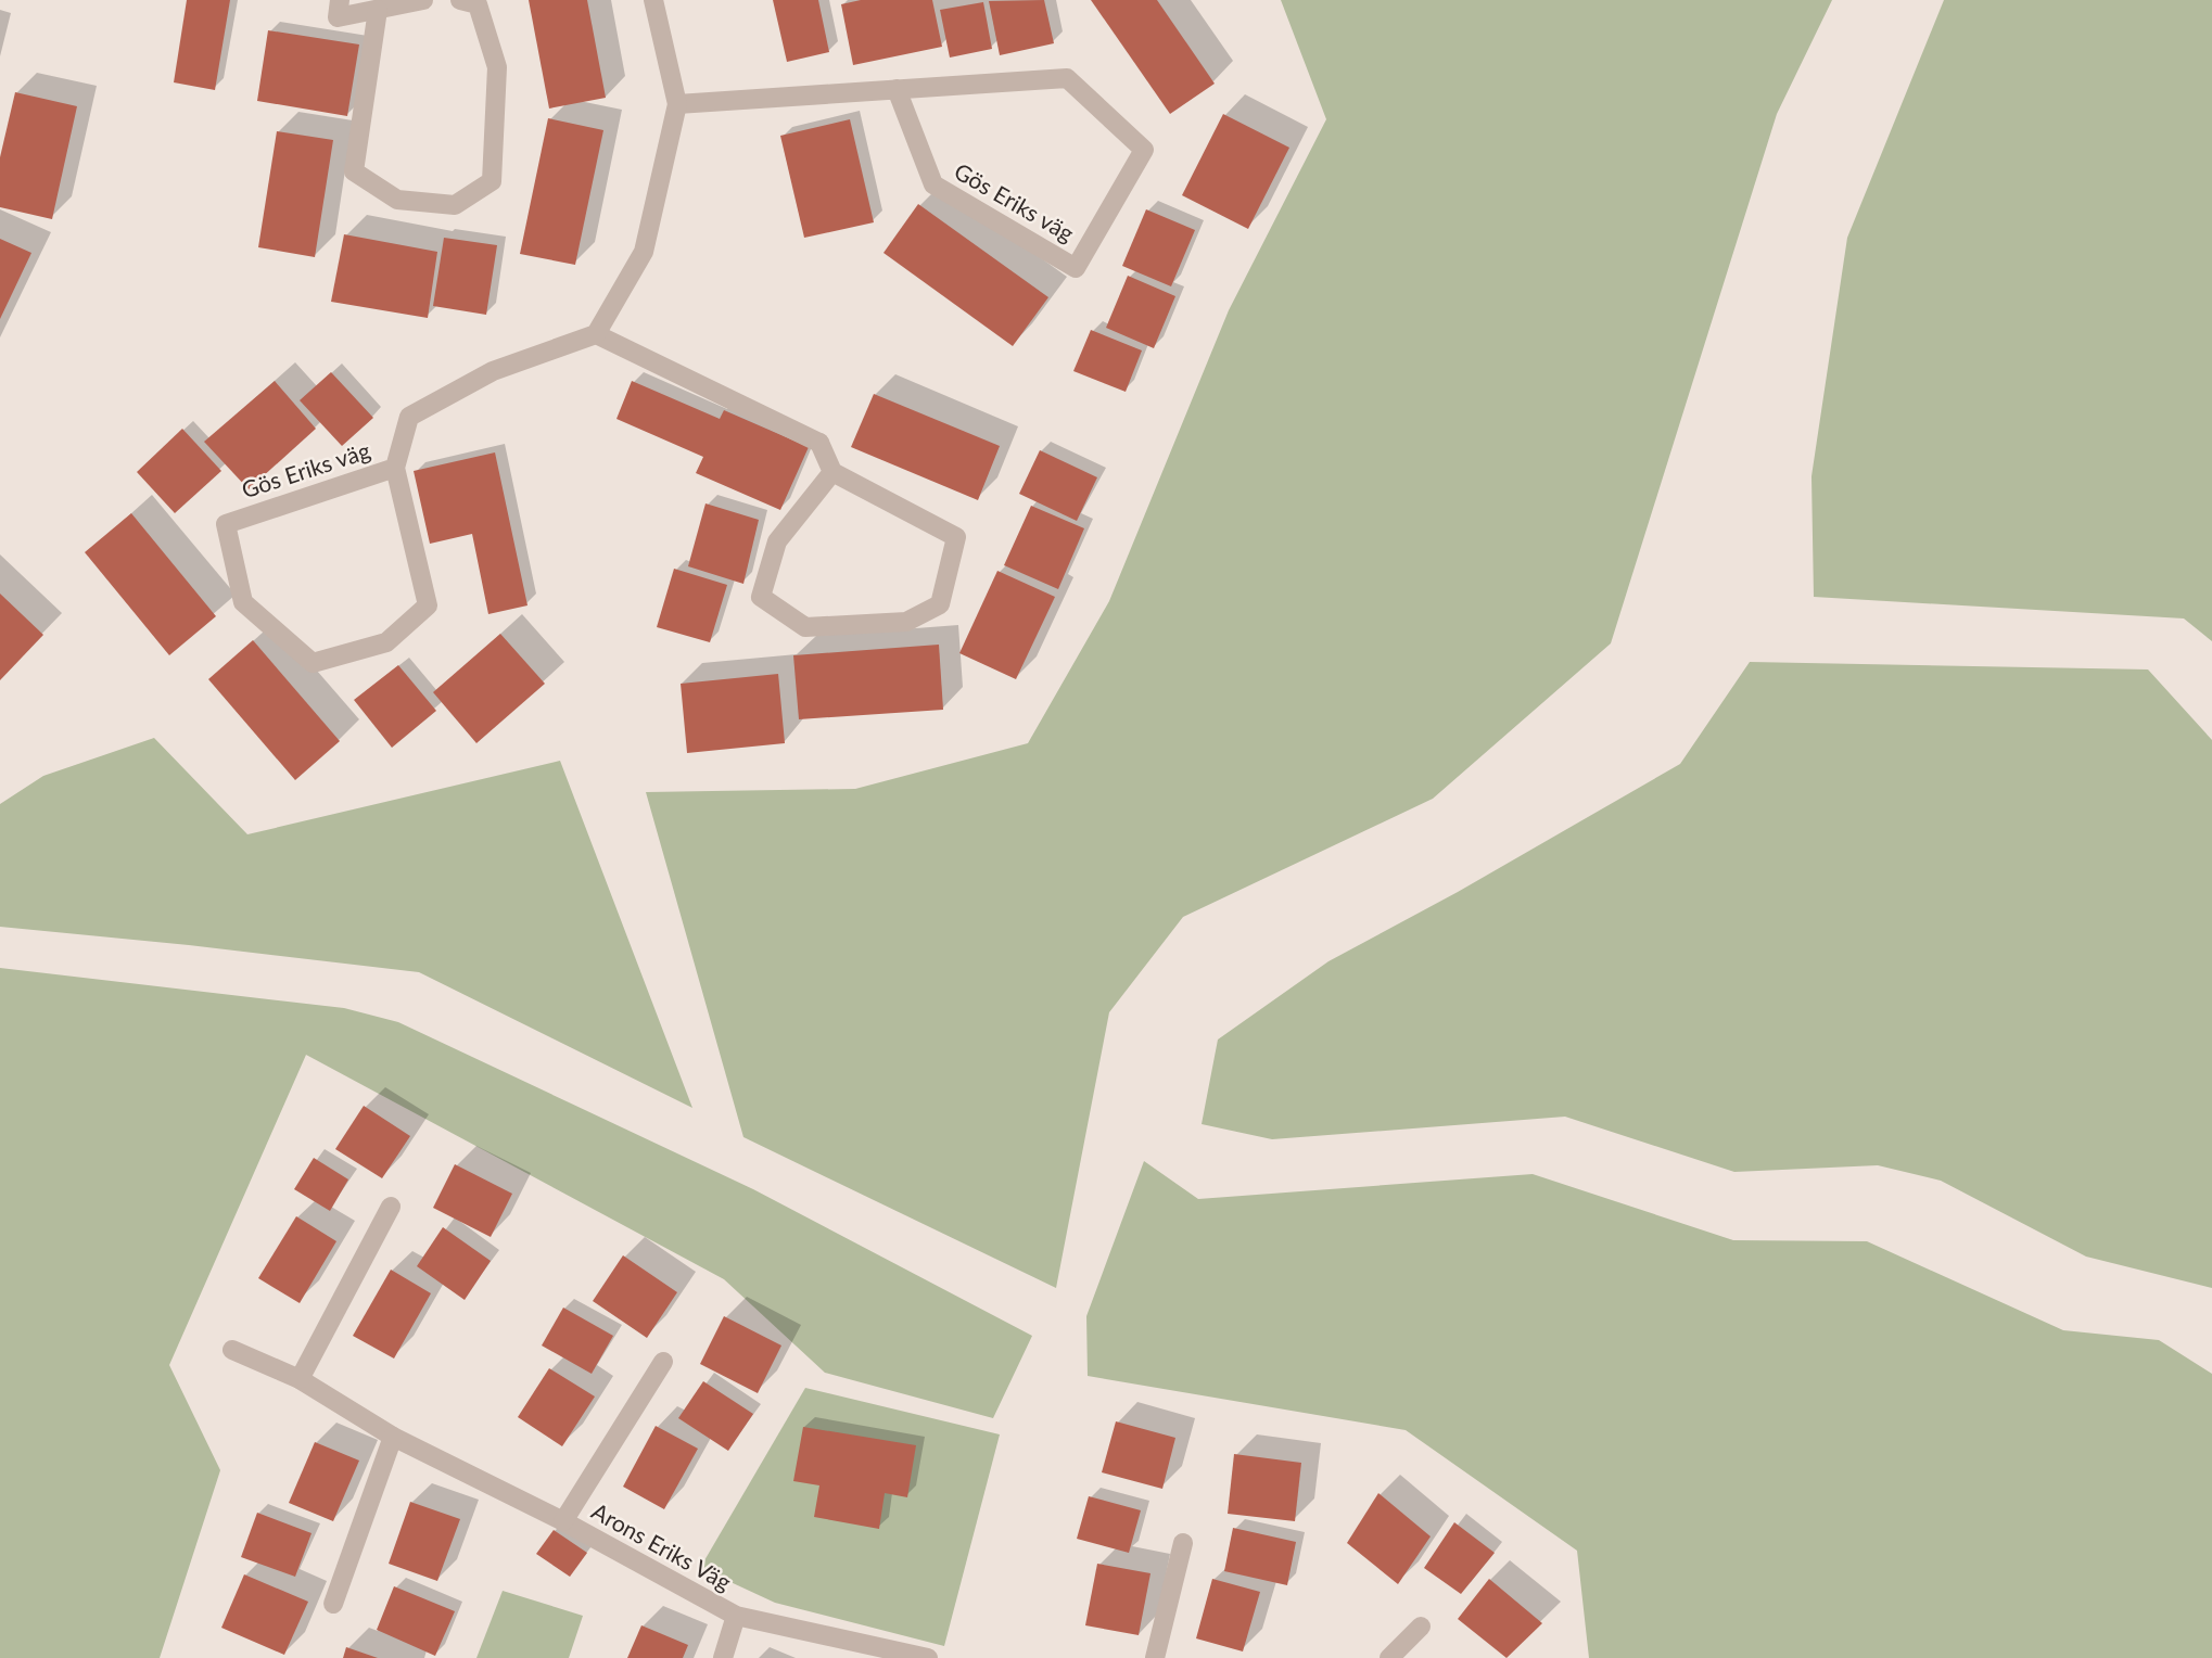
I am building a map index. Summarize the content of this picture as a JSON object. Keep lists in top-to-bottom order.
{
  "streets": {
    "street": ["Gös Eriks väg", "Arons Eriks Väg"]
  }
}
